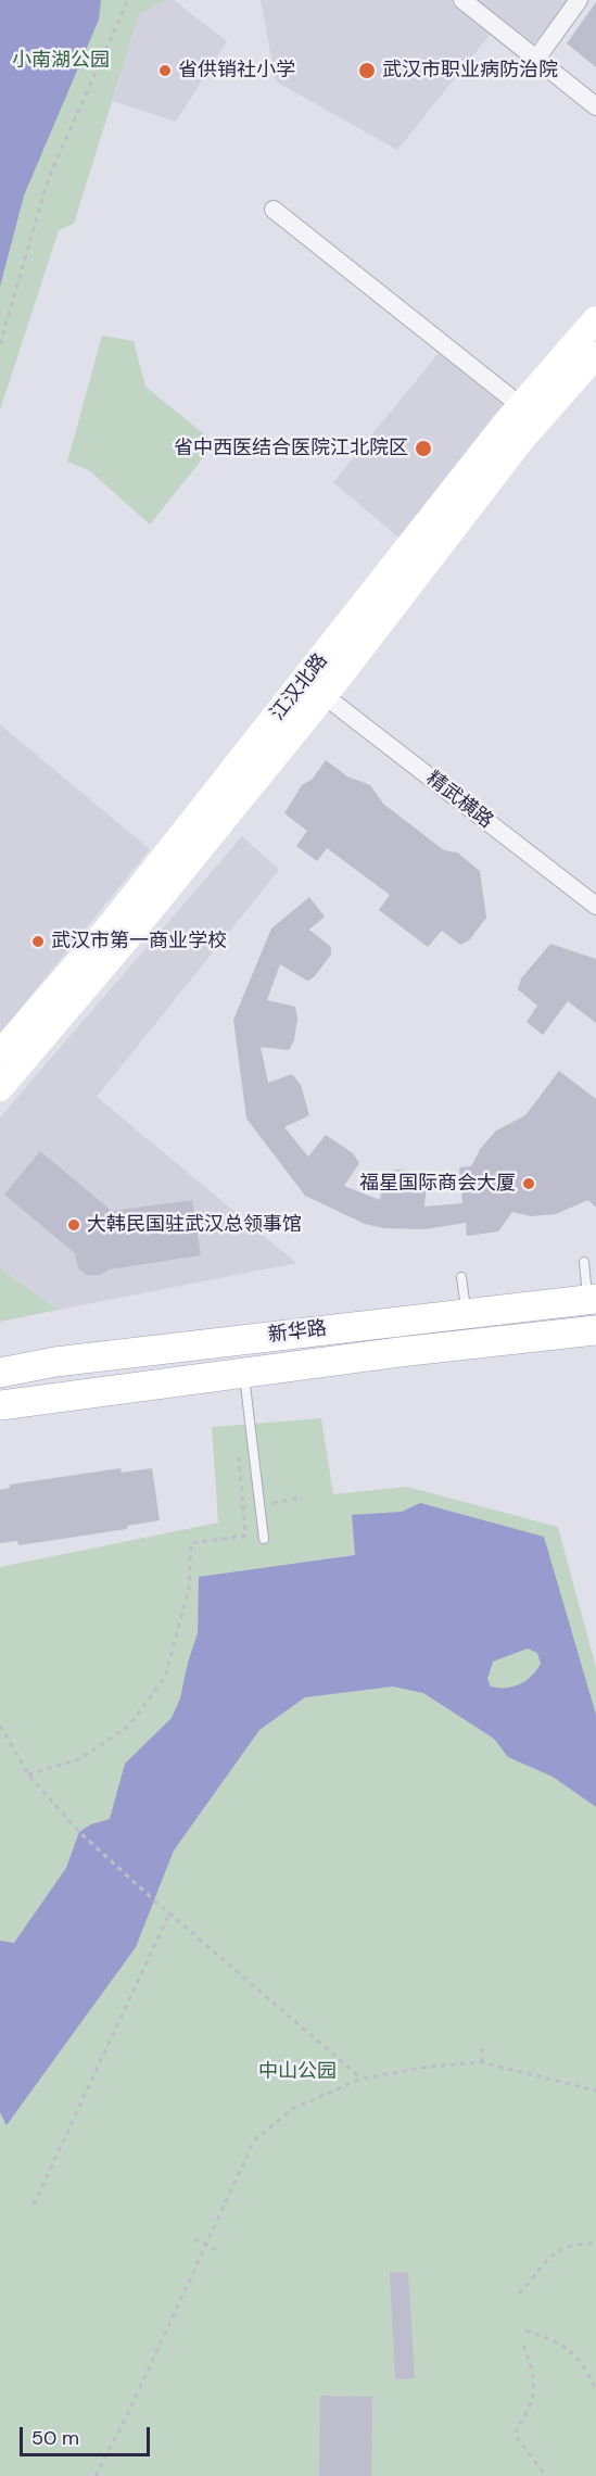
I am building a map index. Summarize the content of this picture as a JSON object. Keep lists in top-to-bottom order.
{
  "streets": {
    "main road": ["江汉北路", "新华路"],
    "street": ["精武横路"]
  },
  "crossings": [
    ["江汉北路", "精武横路"]
  ],
  "parks": ["小南湖公园", "中山公园"],
  "places": [
    "省供销社小学",
    "武汉市职业病防治院",
    "省中西医结合医院江北院区",
    "武汉市第一商业学校",
    "福星国际商会大厦",
    "大韩民国驻武汉总领事馆"
  ],
  "scale_bar": "50 m"
}
